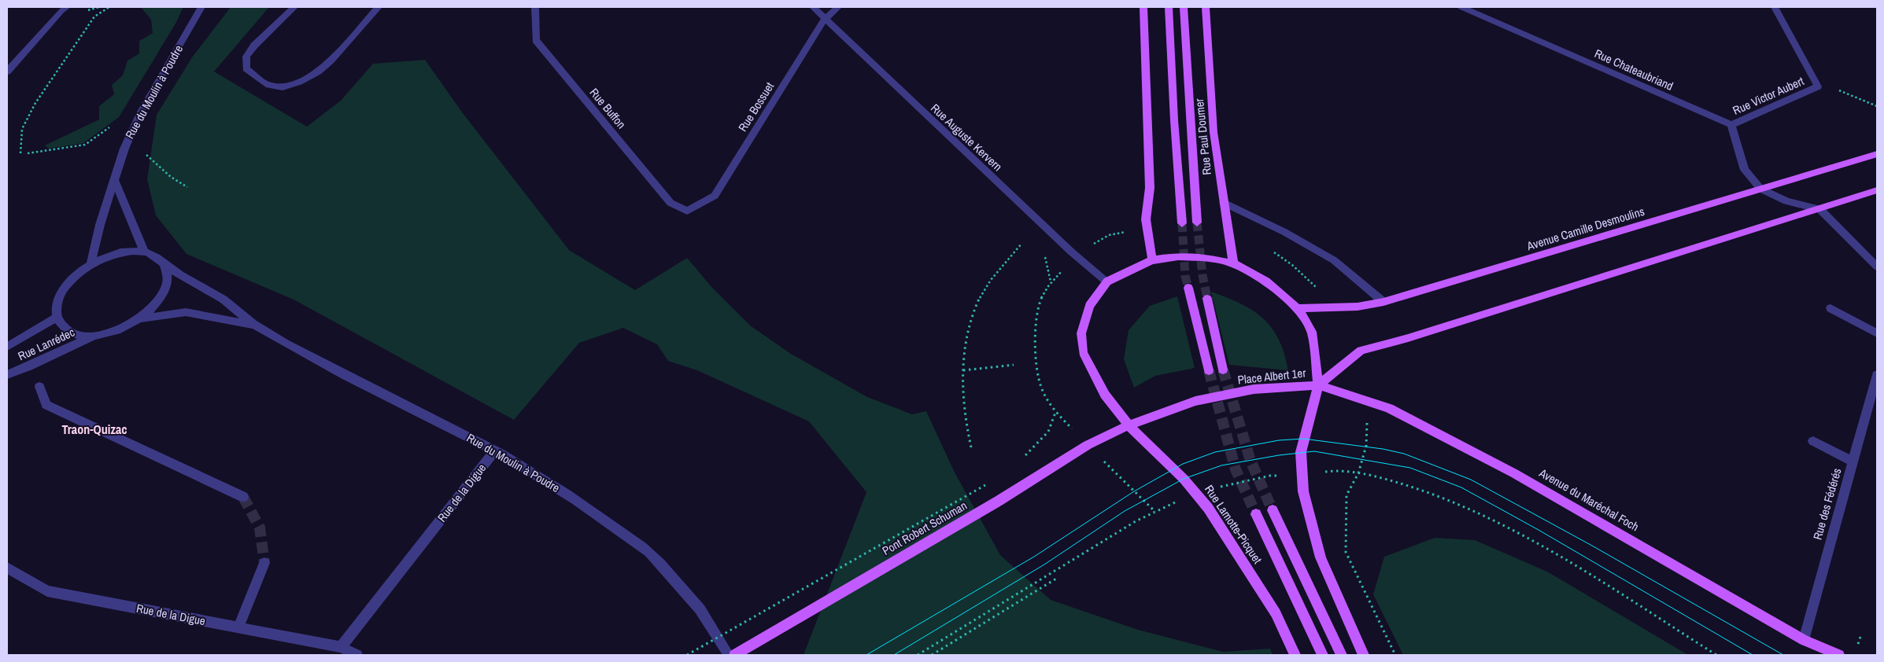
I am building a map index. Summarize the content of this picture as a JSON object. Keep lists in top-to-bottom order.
{
  "streets": {
    "main road": [
      "Rue Paul Doumer",
      "Avenue Camille Desmoulins",
      "Place Albert 1er",
      "Avenue du Maréchal Foch",
      "Rue Lamotte-Picquet",
      "Pont Robert Schuman"
    ],
    "street": [
      "Rue Chateaubriand",
      "Rue du Moulin à Poudre",
      "Rue Victor Aubert",
      "Rue Bossuet",
      "Rue Buffon",
      "Rue Auguste Kervern",
      "Rue Lanrédec",
      "Rue de la Digue",
      "Rue des Fédérés"
    ]
  },
  "crossings": [
    ["Rue Chateaubriand", "Rue Victor Aubert"],
    ["Rue du Moulin à Poudre", "Rue Lanrédec"],
    ["Rue du Moulin à Poudre", "Rue de la Digue"],
    ["Rue Bossuet", "Rue Buffon"],
    ["Rue Bossuet", "Rue Auguste Kervern"],
    ["Rue Paul Doumer", "Place Albert 1er"],
    ["Rue Auguste Kervern", "Place Albert 1er"],
    ["Avenue Camille Desmoulins", "Place Albert 1er"],
    ["Place Albert 1er", "Avenue du Maréchal Foch"],
    ["Place Albert 1er", "Rue Lamotte-Picquet"],
    ["Place Albert 1er", "Pont Robert Schuman"],
    ["Avenue du Maréchal Foch", "Rue des Fédérés"],
    ["Rue Lamotte-Picquet", "Pont Robert Schuman"]
  ],
  "districts": ["Traon-Quizac"]
}
